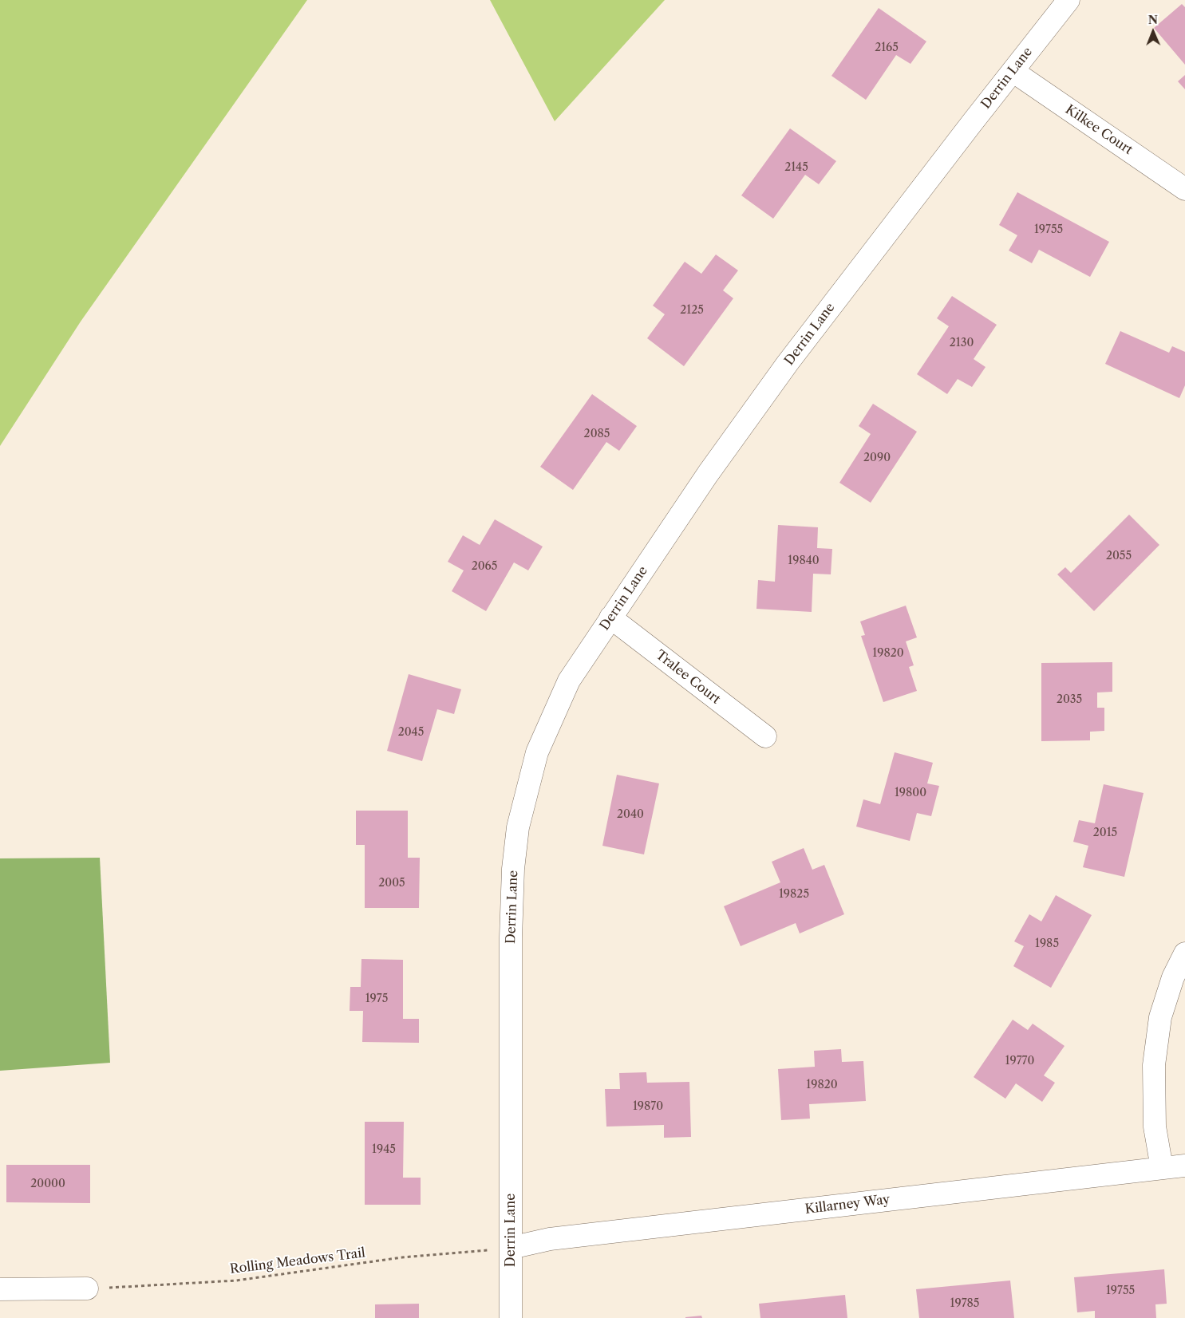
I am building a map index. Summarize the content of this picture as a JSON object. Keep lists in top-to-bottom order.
{
  "streets": {
    "street": [
      "Derrin Lane",
      "Kilkee Court",
      "Tralee Court",
      "Killarney Way"
    ],
    "path": ["Rolling Meadows Trail"]
  },
  "crossings": [
    ["Derrin Lane", "Kilkee Court"],
    ["Derrin Lane", "Tralee Court"],
    ["Derrin Lane", "Killarney Way"],
    ["Derrin Lane", "Rolling Meadows Trail"],
    ["Killarney Way", "Rolling Meadows Trail"]
  ],
  "house_numbers": [
    "2165",
    "2145",
    "19755",
    "2125",
    "2130",
    "2085",
    "2090",
    "2055",
    "19840",
    "2065",
    "19820",
    "2035",
    "2045",
    "19800",
    "2040",
    "2015",
    "2005",
    "19825",
    "1985",
    "1975",
    "19770",
    "19820",
    "19870",
    "1945",
    "20000",
    "19755",
    "19785"
  ],
  "north": "top"
}
